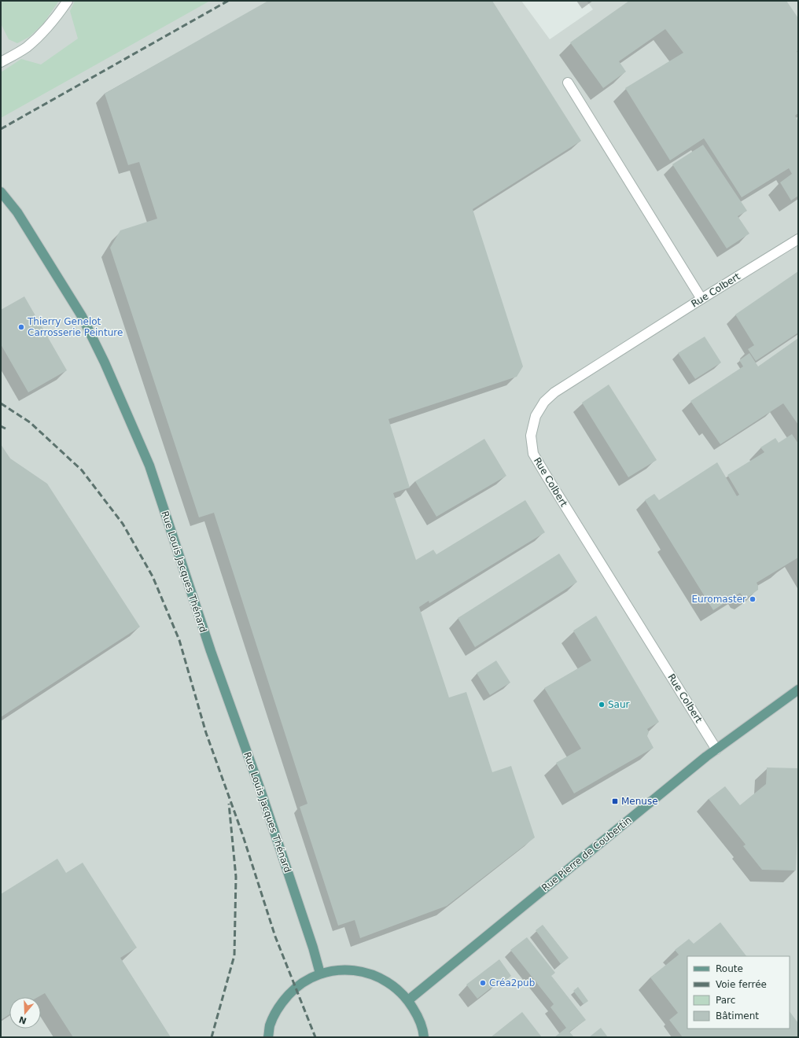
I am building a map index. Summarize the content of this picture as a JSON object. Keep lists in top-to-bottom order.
{
  "streets": {
    "main road": ["Rue Louis Jacques Thénard", "Rue Pierre de Coubertin"],
    "street": ["Rue Colbert"]
  },
  "crossings": [
    ["Rue Colbert", "Rue Pierre de Coubertin"]
  ],
  "places": {
    "other": [
      "Thierry Genelot Carrosserie Peinture",
      "Euromaster",
      "Saur",
      "Créa2pub"
    ],
    "transit": ["Menuse"]
  },
  "legend": [
    "Route",
    "Voie ferrée",
    "Parc",
    "Bâtiment"
  ],
  "north": "bottom"
}
